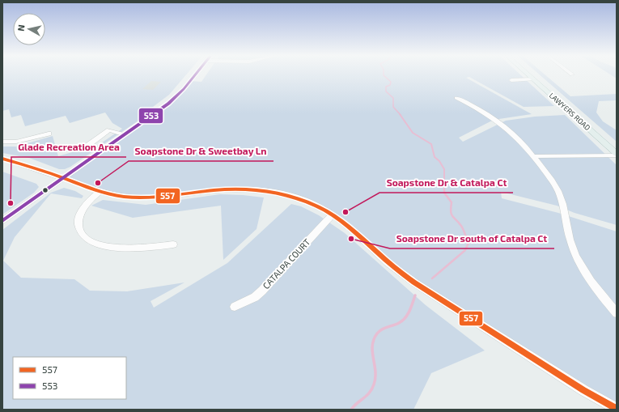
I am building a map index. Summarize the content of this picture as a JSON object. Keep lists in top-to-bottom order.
{
  "streets": {
    "main road": ["LAWYERS ROAD"],
    "street": ["CATALPA COURT"]
  },
  "places": [
    "Soapstone Dr & Sweetbay Ln",
    "Glade Recreation Area",
    "Soapstone Dr & Catalpa Ct",
    "Soapstone Dr south of Catalpa Ct"
  ],
  "lines": ["transit line 553", "transit line 557"],
  "legend": ["557", "553"],
  "north": "left"
}
